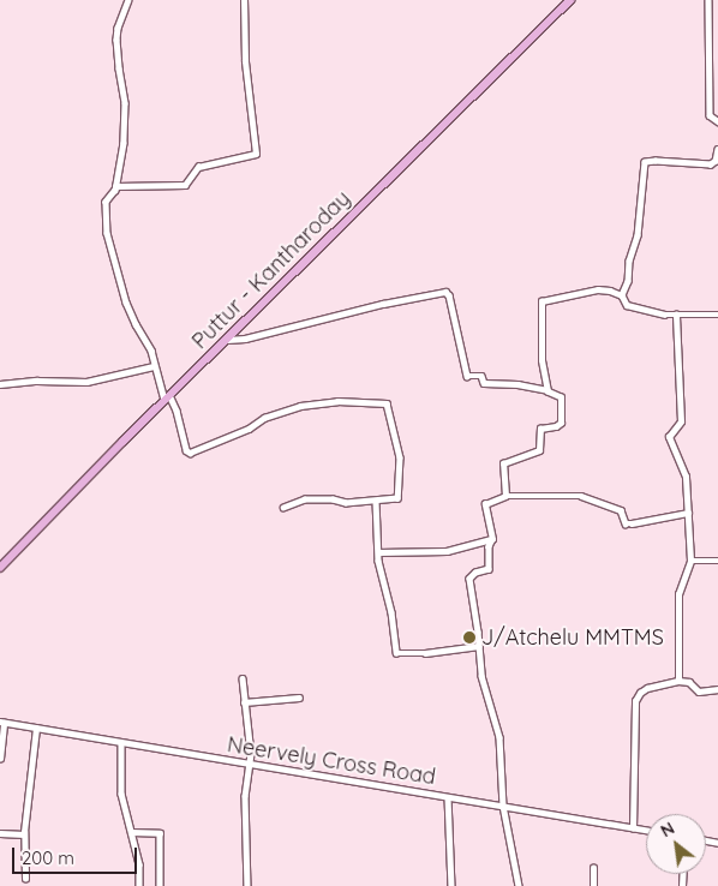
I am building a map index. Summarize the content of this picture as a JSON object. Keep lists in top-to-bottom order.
{
  "streets": {
    "main road": ["Puttur - Kantharoday"],
    "street": ["Neervely Cross Road"]
  },
  "places": ["J/Atchelu MMTMS"],
  "scale_bar": "200 m",
  "north": "top left"
}
